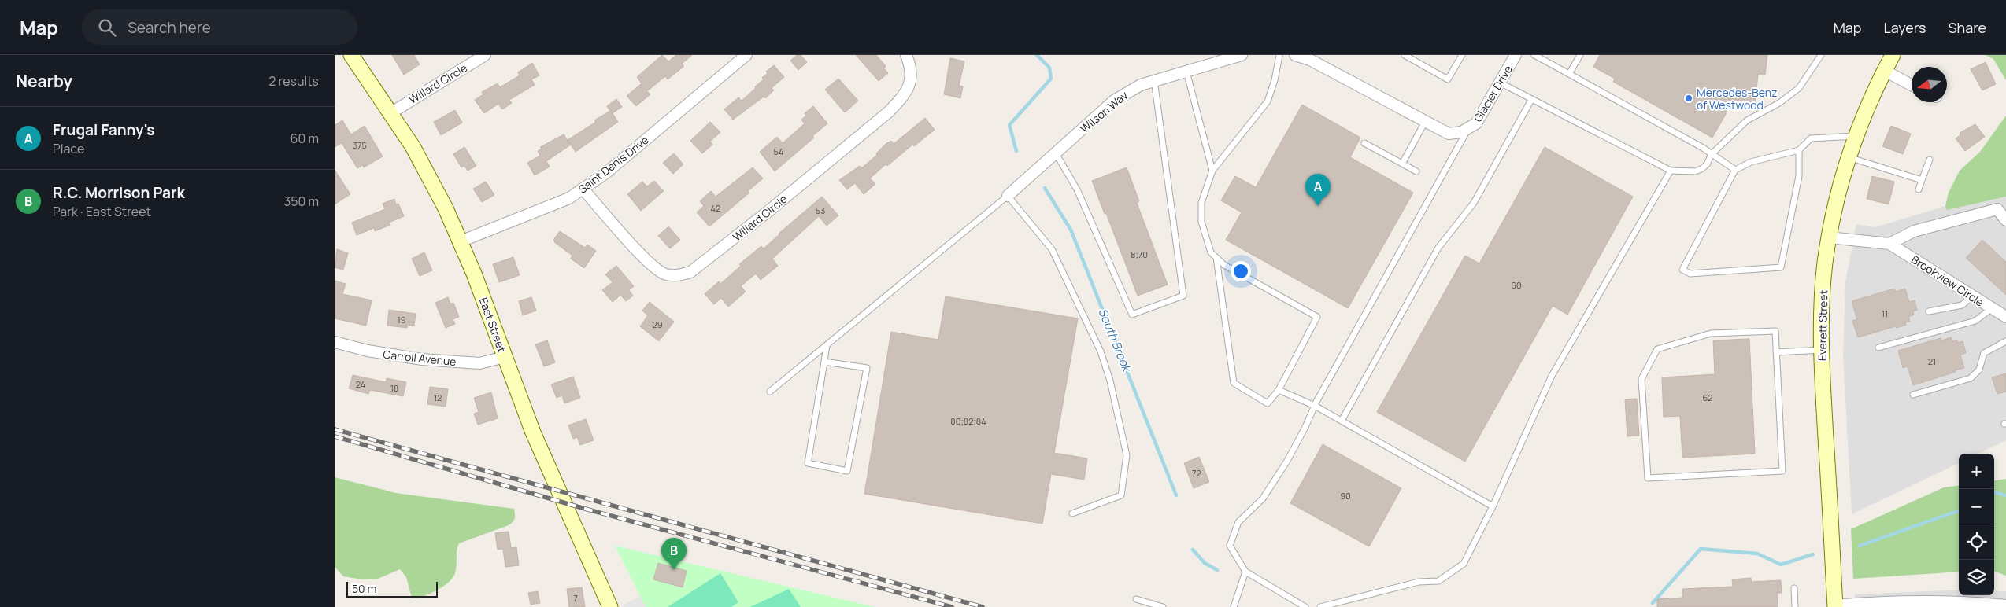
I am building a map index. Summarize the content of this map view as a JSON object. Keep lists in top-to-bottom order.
{
  "streets": {
    "main road": ["East Street", "Everett Street"],
    "street": [
      "Willard Circle",
      "Glacier Drive",
      "Wilson Way",
      "Saint Denis Drive",
      "Brookview Circle",
      "Carroll Avenue"
    ]
  },
  "crossings": [
    ["Willard Circle", "Saint Denis Drive"],
    ["Willard Circle", "East Street"],
    ["Saint Denis Drive", "East Street"],
    ["Brookview Circle", "Everett Street"],
    ["East Street", "Carroll Avenue"]
  ],
  "water": ["South Brook"],
  "places": ["Mercedes-Benz of Westwood"],
  "house_numbers": [
    "375",
    "54",
    "42",
    "53",
    "8;70",
    "60",
    "11",
    "19",
    "29",
    "21",
    "24",
    "18",
    "12",
    "62",
    "80;82;84",
    "72",
    "90",
    "7"
  ],
  "scale_bar": "50 m",
  "north": "left",
  "page": {
    "header": "Map",
    "search": "Search here",
    "nav": ["Map", "Layers", "Share"],
    "heading": ["Nearby", "2 results"],
    "list": [
      {
        "mark": "A",
        "name": "Frugal Fanny's",
        "note": "Place",
        "value": "60 m"
      },
      {
        "mark": "B",
        "name": "R.C. Morrison Park",
        "note": "Park · East Street",
        "value": "350 m"
      }
    ],
    "pins": ["A", "B"],
    "map_buttons": ["+", "−"],
    "scale": "50 m"
  }
}
